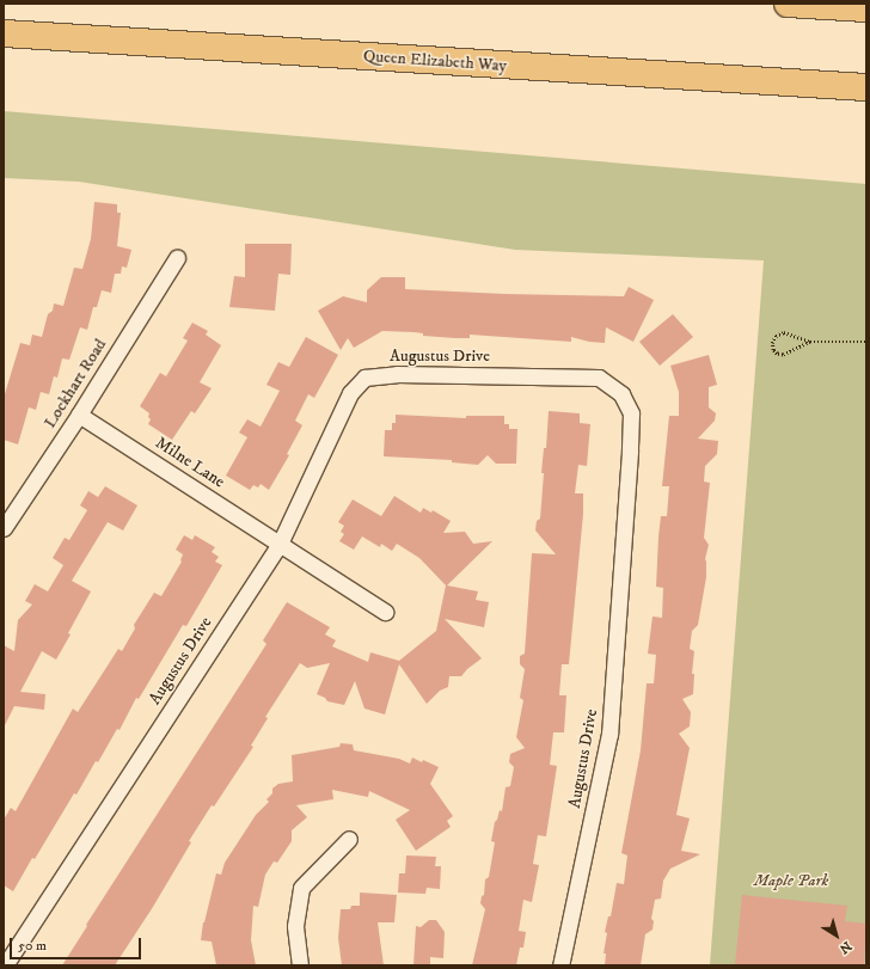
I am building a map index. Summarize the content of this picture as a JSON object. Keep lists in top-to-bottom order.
{
  "streets": {
    "highway": ["Queen Elizabeth Way"],
    "street": ["Augustus Drive", "Lockhart Road", "Milne Lane"]
  },
  "crossings": [
    ["Augustus Drive", "Milne Lane"],
    ["Lockhart Road", "Milne Lane"]
  ],
  "parks": ["Maple Park"],
  "scale_bar": "50 m",
  "north": "bottom right"
}
